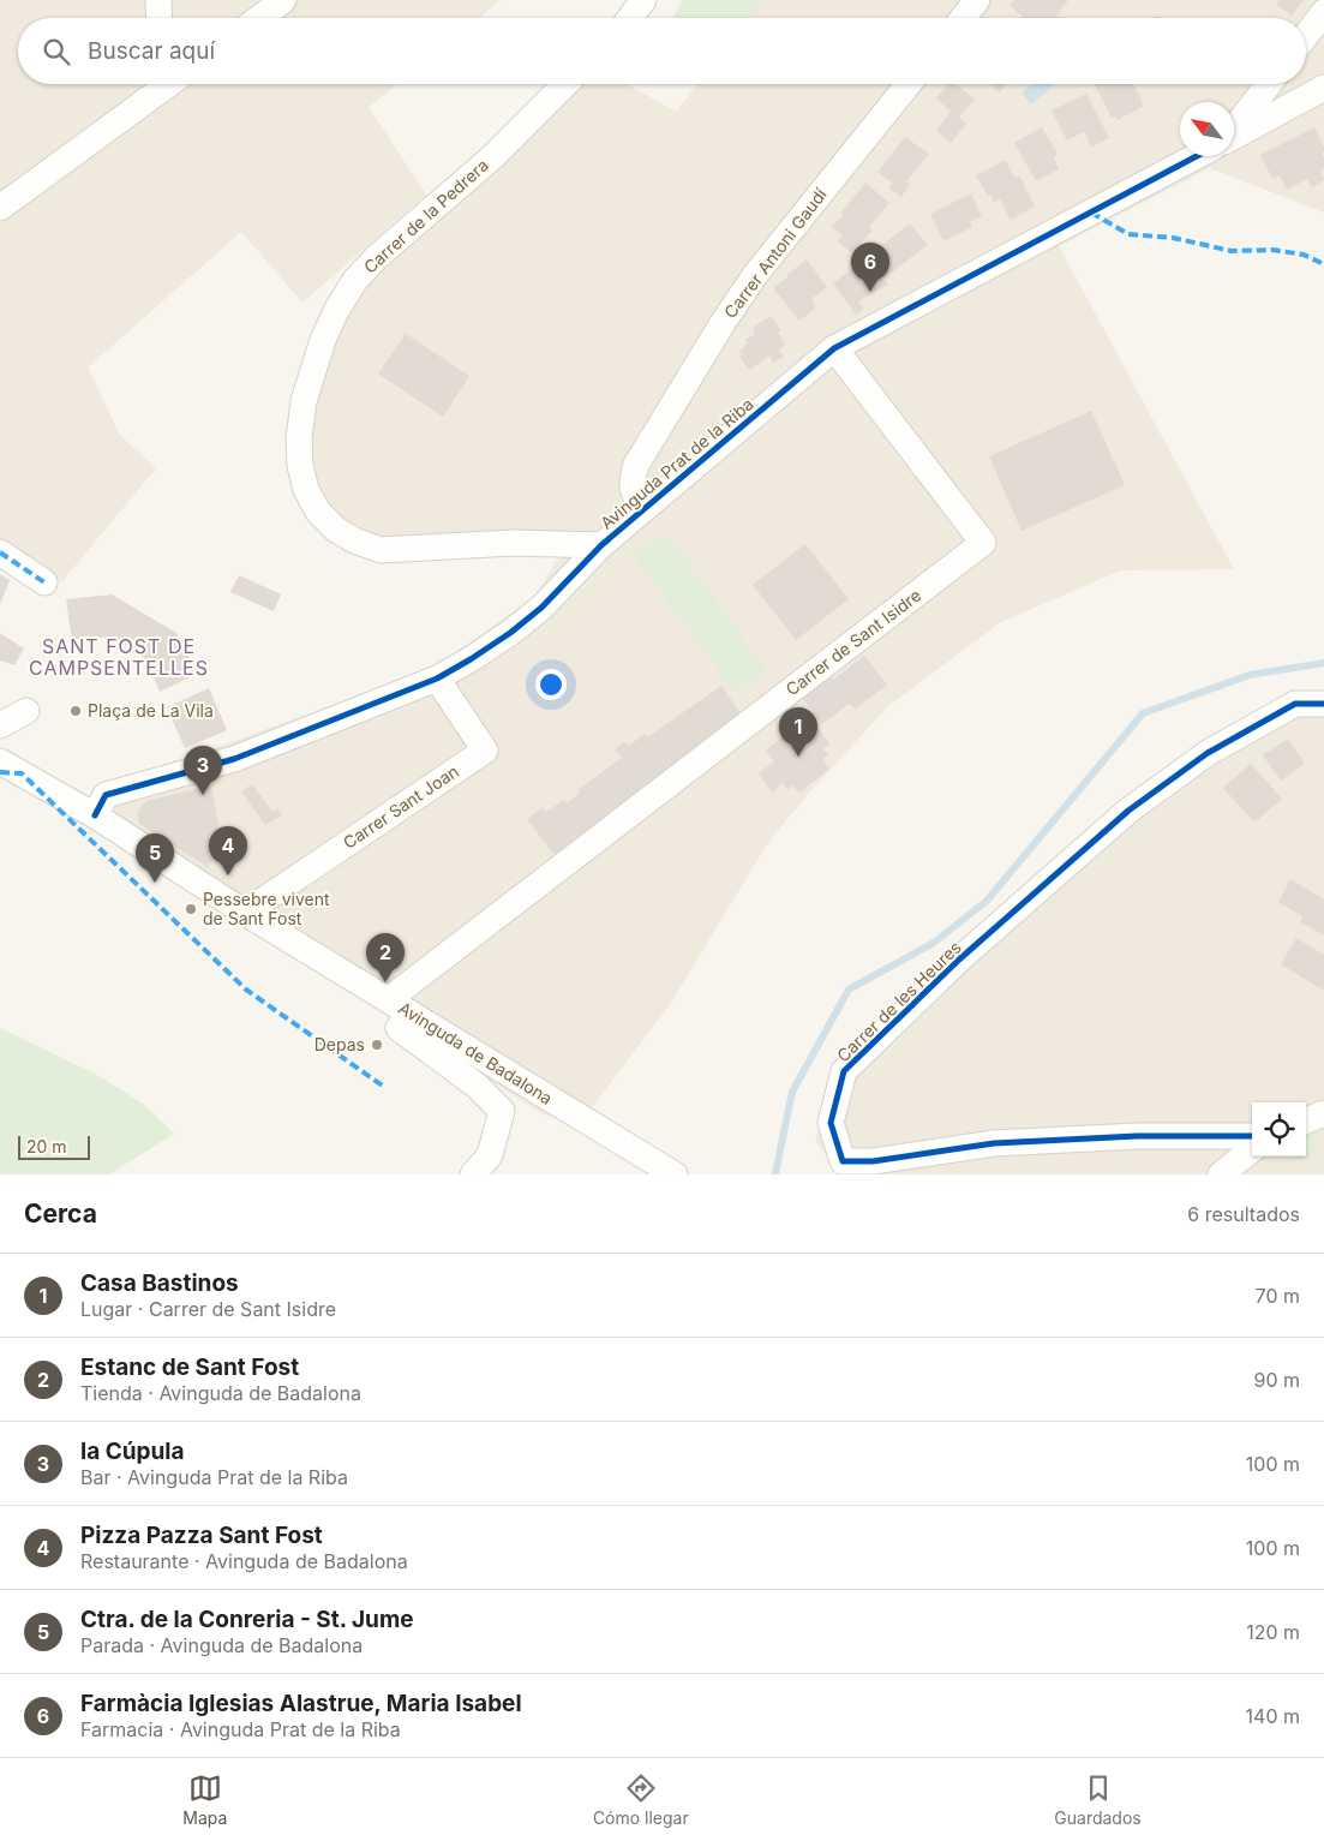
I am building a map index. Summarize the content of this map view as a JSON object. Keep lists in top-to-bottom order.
{
  "streets": {
    "street": [
      "Carrer de la Pedrera",
      "Carrer Antoni Gaudí",
      "Avinguda Prat de la Riba",
      "Carrer de Sant Isidre",
      "Carrer Sant Joan",
      "Carrer de les Heures",
      "Avinguda de Badalona"
    ]
  },
  "crossings": [
    ["Carrer de la Pedrera", "Avinguda Prat de la Riba"],
    ["Carrer Antoni Gaudí", "Avinguda Prat de la Riba"],
    ["Avinguda Prat de la Riba", "Carrer de Sant Isidre"],
    ["Avinguda Prat de la Riba", "Carrer Sant Joan"],
    ["Avinguda Prat de la Riba", "Avinguda de Badalona"],
    ["Carrer de Sant Isidre", "Avinguda de Badalona"],
    ["Carrer Sant Joan", "Avinguda de Badalona"]
  ],
  "districts": ["SANT FOST DE CAMPSENTELLES"],
  "places": ["Plaça de La Vila", "Pessebre vivent de Sant Fost", "Depas"],
  "scale_bar": "20 m",
  "north": "top left",
  "page": {
    "search": "Buscar aquí",
    "pins": [
      "6",
      "1",
      "3",
      "4",
      "5",
      "2"
    ],
    "scale": "20 m",
    "heading": ["Cerca", "6 resultados"],
    "list": [
      {
        "mark": "1",
        "name": "Casa Bastinos",
        "note": "Lugar · Carrer de Sant Isidre",
        "value": "70 m"
      },
      {
        "mark": "2",
        "name": "Estanc de Sant Fost",
        "note": "Tienda · Avinguda de Badalona",
        "value": "90 m"
      },
      {
        "mark": "3",
        "name": "la Cúpula",
        "note": "Bar · Avinguda Prat de la Riba",
        "value": "100 m"
      },
      {
        "mark": "4",
        "name": "Pizza Pazza Sant Fost",
        "note": "Restaurante · Avinguda de Badalona",
        "value": "100 m"
      },
      {
        "mark": "5",
        "name": "Ctra. de la Conreria - St. Jume",
        "note": "Parada · Avinguda de Badalona",
        "value": "120 m"
      },
      {
        "mark": "6",
        "name": "Farmàcia Iglesias Alastrue, Maria Isabel",
        "note": "Farmacia · Avinguda Prat de la Riba",
        "value": "140 m"
      }
    ],
    "nav": ["Mapa", "Cómo llegar", "Guardados"]
  }
}
